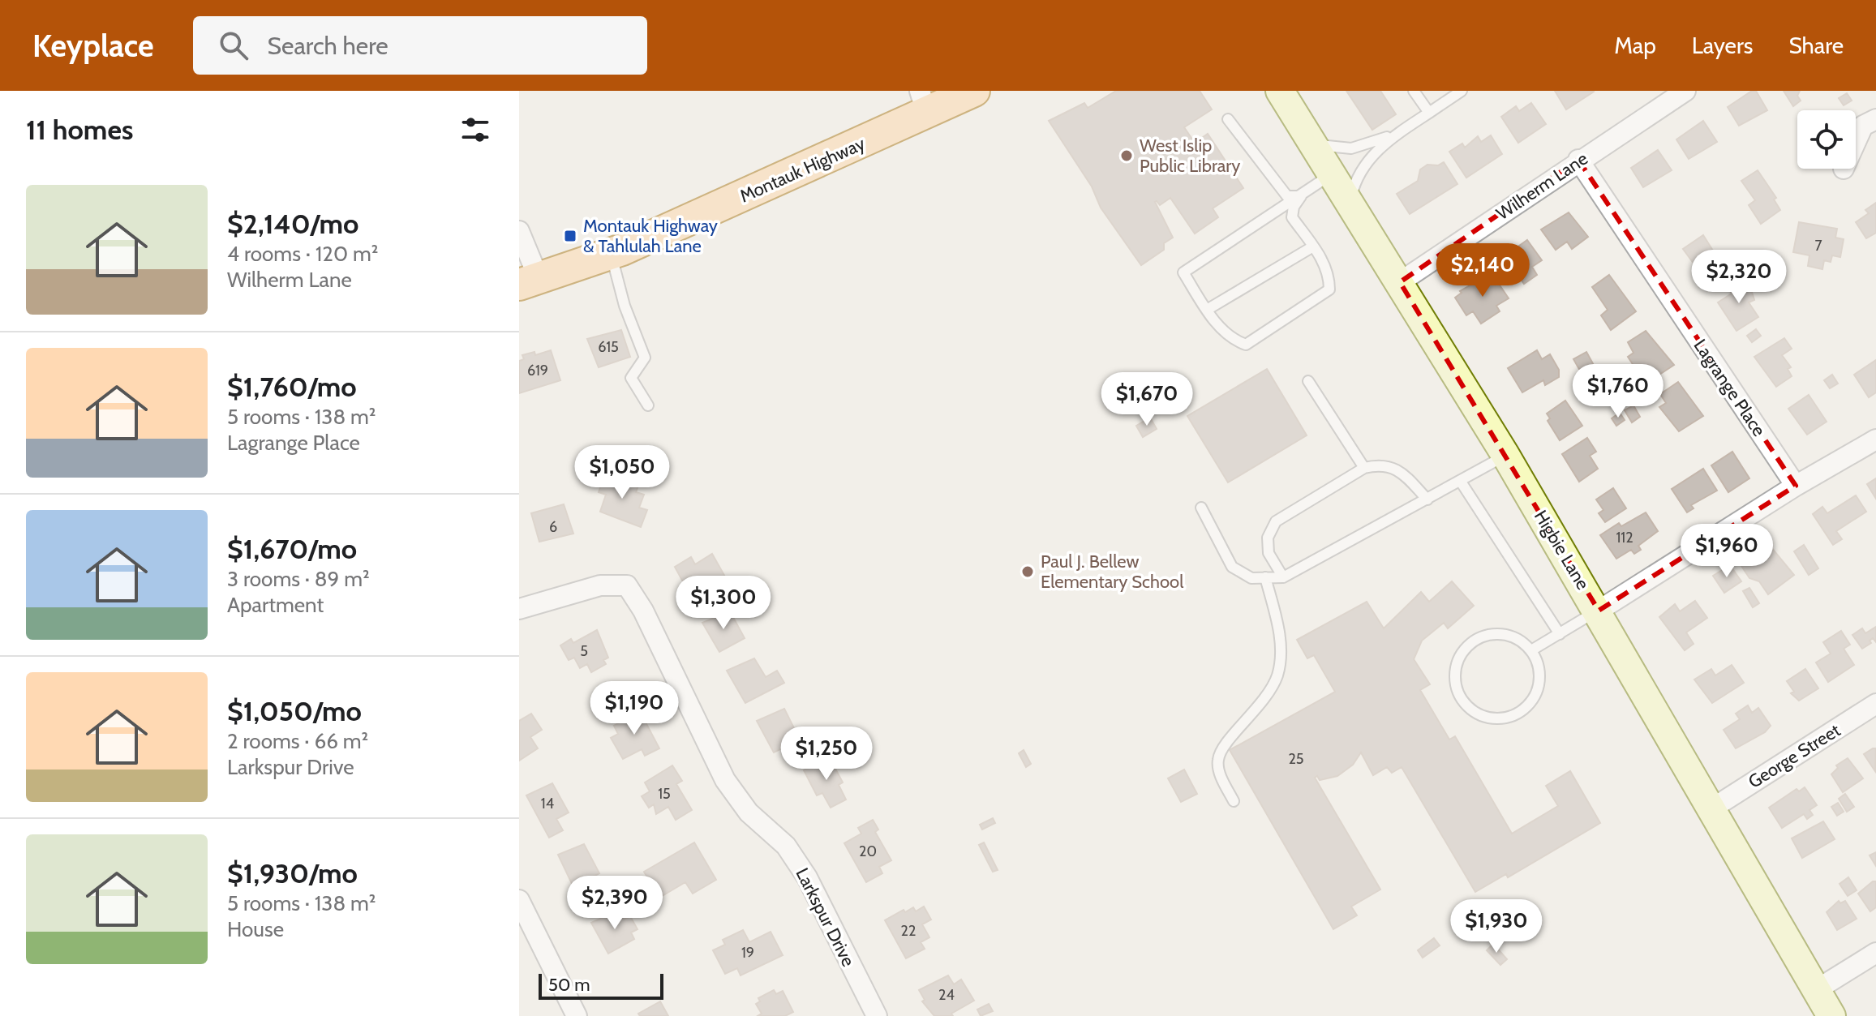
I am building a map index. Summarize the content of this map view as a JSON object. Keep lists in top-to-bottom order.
{
  "streets": {
    "main road": ["Montauk Highway", "Higbie Lane"],
    "street": [
      "Wilherm Lane",
      "Lagrange Place",
      "George Street",
      "Larkspur Drive"
    ]
  },
  "crossings": [
    ["Wilherm Lane", "Lagrange Place"],
    ["Wilherm Lane", "Higbie Lane"],
    ["Higbie Lane", "George Street"]
  ],
  "places": {
    "other": ["West Islip Public Library", "Paul J. Bellew Elementary School"],
    "transit": ["Montauk Highway & Tahlulah Lane"]
  },
  "house_numbers": [
    "7",
    "615",
    "619",
    "6",
    "112",
    "5",
    "25",
    "15",
    "14",
    "20",
    "22",
    "19",
    "24"
  ],
  "scale_bar": "50 m",
  "page": {
    "header": "Keyplace",
    "search": "Search here",
    "nav": ["Map", "Layers", "Share"],
    "heading": "11 homes",
    "list": [
      {
        "name": "$2,140/mo",
        "note": "4 rooms · 120 m² · Wilherm Lane"
      },
      {
        "name": "$1,760/mo",
        "note": "5 rooms · 138 m² · Lagrange Place"
      },
      {
        "name": "$1,670/mo",
        "note": "3 rooms · 89 m² · Apartment"
      },
      {
        "name": "$1,050/mo",
        "note": "2 rooms · 66 m² · Larkspur Drive"
      },
      {
        "name": "$1,930/mo",
        "note": "5 rooms · 138 m² · House"
      }
    ],
    "price": [
      "$2,140",
      "$2,320",
      "$1,760",
      "$1,670",
      "$1,050",
      "$1,960",
      "$1,300",
      "$1,190",
      "$1,250",
      "$2,390",
      "$1,930"
    ],
    "scale": "50 m"
  }
}
